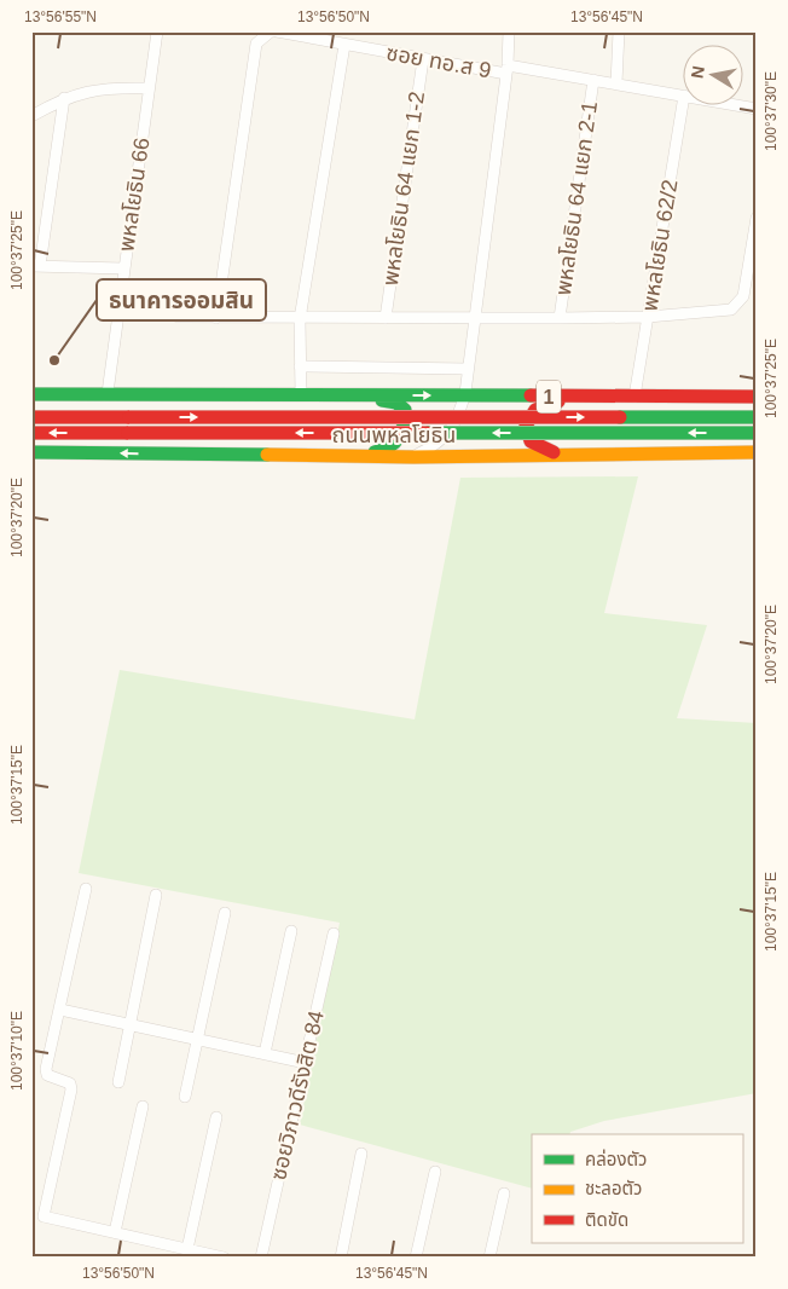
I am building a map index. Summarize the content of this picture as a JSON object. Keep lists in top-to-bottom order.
{
  "streets": {
    "main road": ["1", "ถนนพหลโยธิน"],
    "street": [
      "ซอย ทอ.ส 9",
      "พหลโยธิน 64 แยก 1-2",
      "พหลโยธิน 66",
      "พหลโยธิน 64 แยก 2-1",
      "พหลโยธิน 62/2",
      "ซอยวิภาวดีรังสิต 84"
    ]
  },
  "crossings": [
    ["ซอย ทอ.ส 9", "พหลโยธิน 64 แยก 1-2"],
    ["ซอย ทอ.ส 9", "พหลโยธิน 64 แยก 2-1"],
    ["พหลโยธิน 66", "ถนนพหลโยธิน"],
    ["พหลโยธิน 62/2", "ถนนพหลโยธิน"]
  ],
  "places": ["ธนาคารออมสิน"],
  "legend": ["คล่องตัว", "ชะลอตัว", "ติดขัด"],
  "north": "left",
  "coordinates": [
    "13°56'55\"N",
    "13°56'50\"N",
    "13°56'45\"N",
    "100°37'30\"E",
    "100°37'25\"E",
    "100°37'20\"E",
    "100°37'15\"E",
    "100°37'10\"E"
  ]
}
